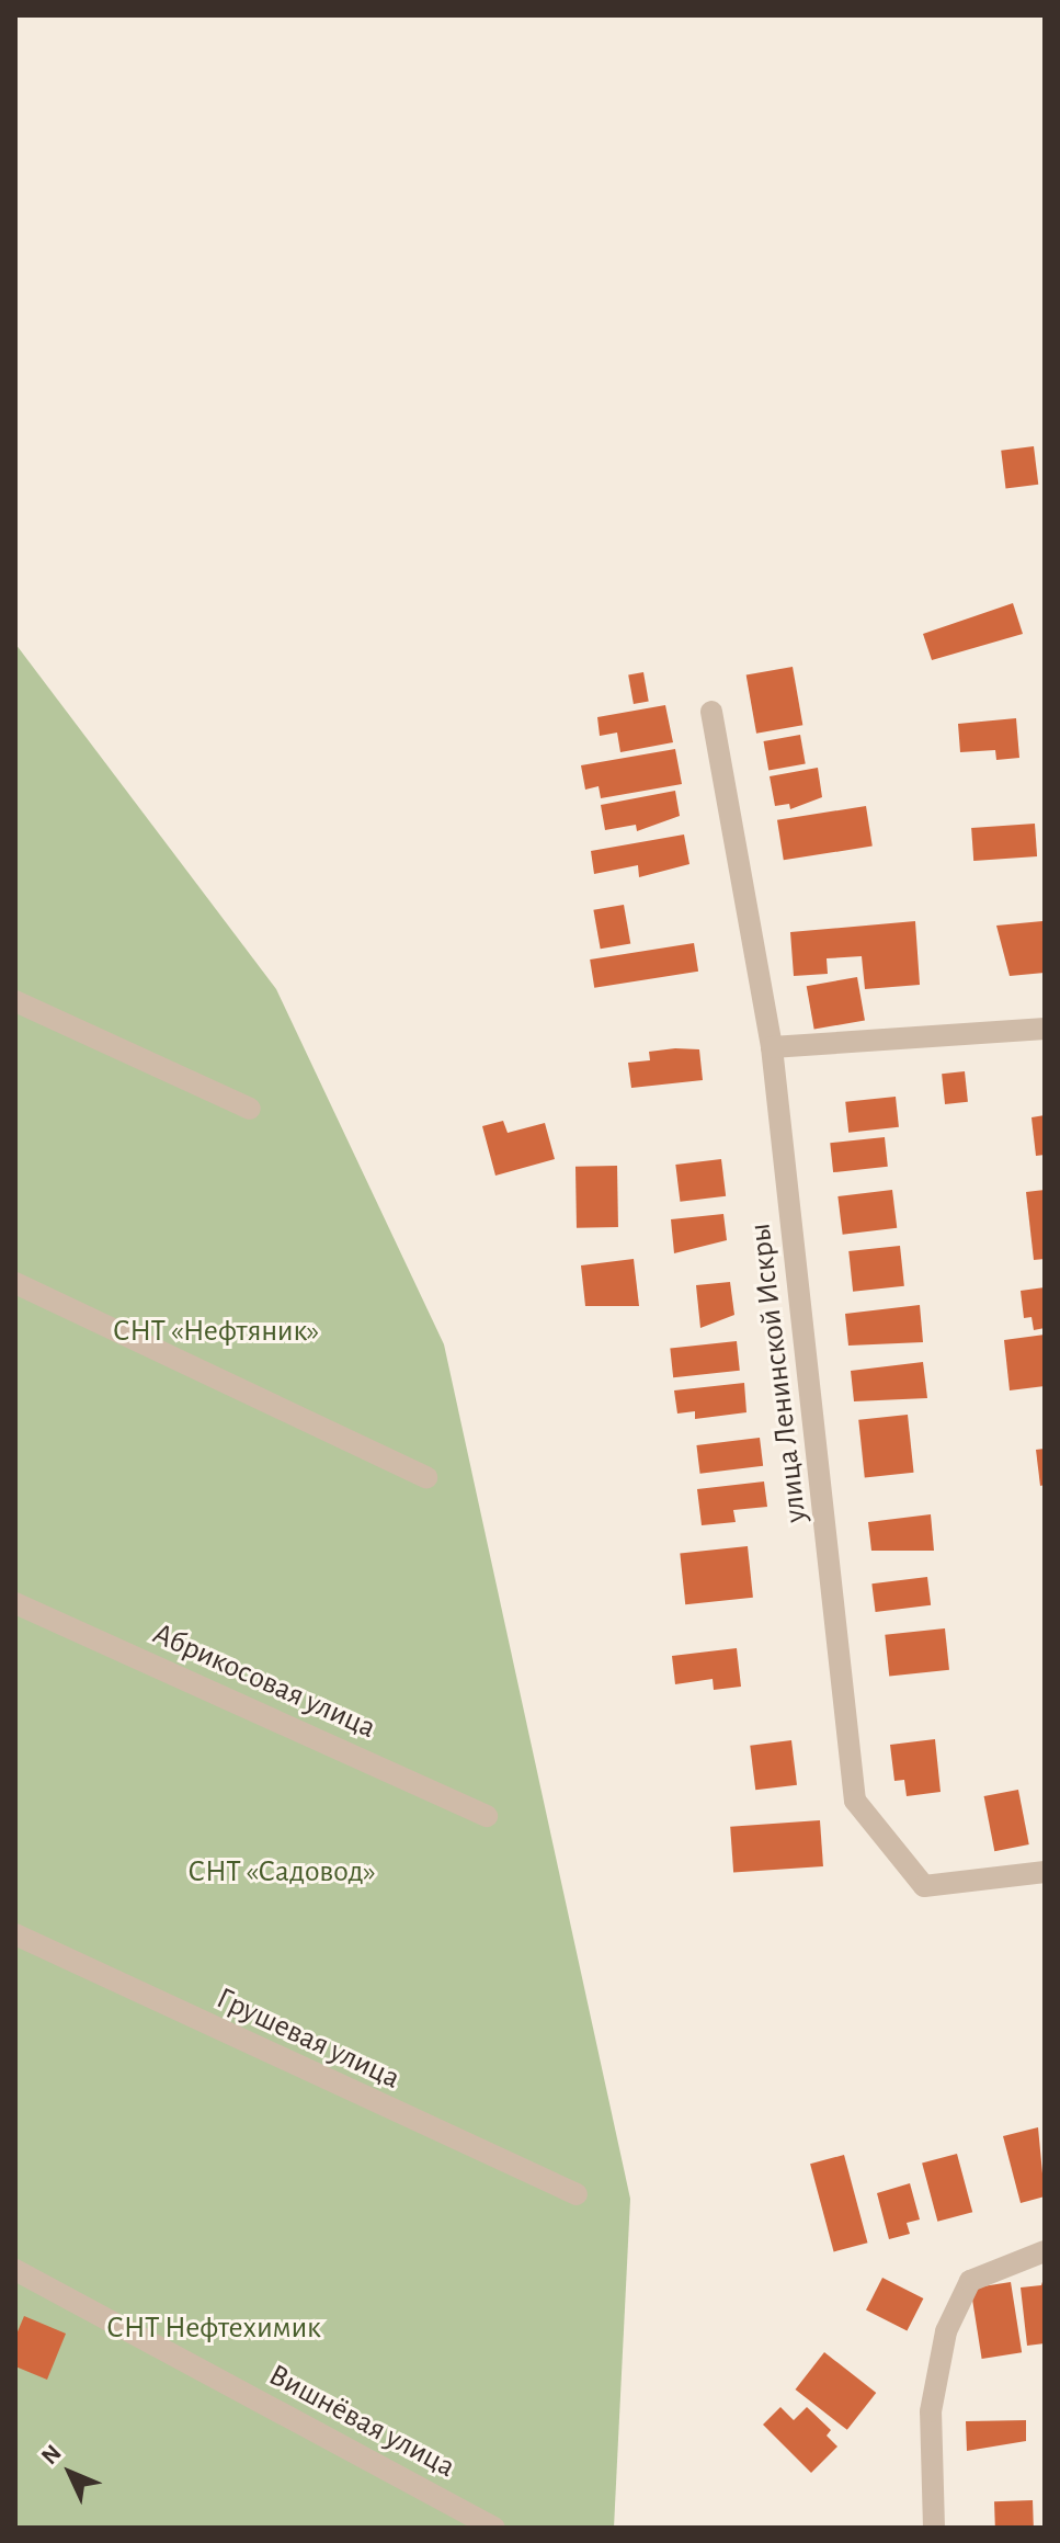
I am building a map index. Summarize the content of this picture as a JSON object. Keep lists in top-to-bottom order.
{
  "streets": {
    "street": [
      "улица Ленинской Искры",
      "Абрикосовая улица",
      "Грушевая улица",
      "Вишнёвая улица"
    ]
  },
  "parks": ["СНТ «Нефтяник»", "СНТ «Садовод»", "СНТ Нефтехимик"],
  "north": "top left"
}
